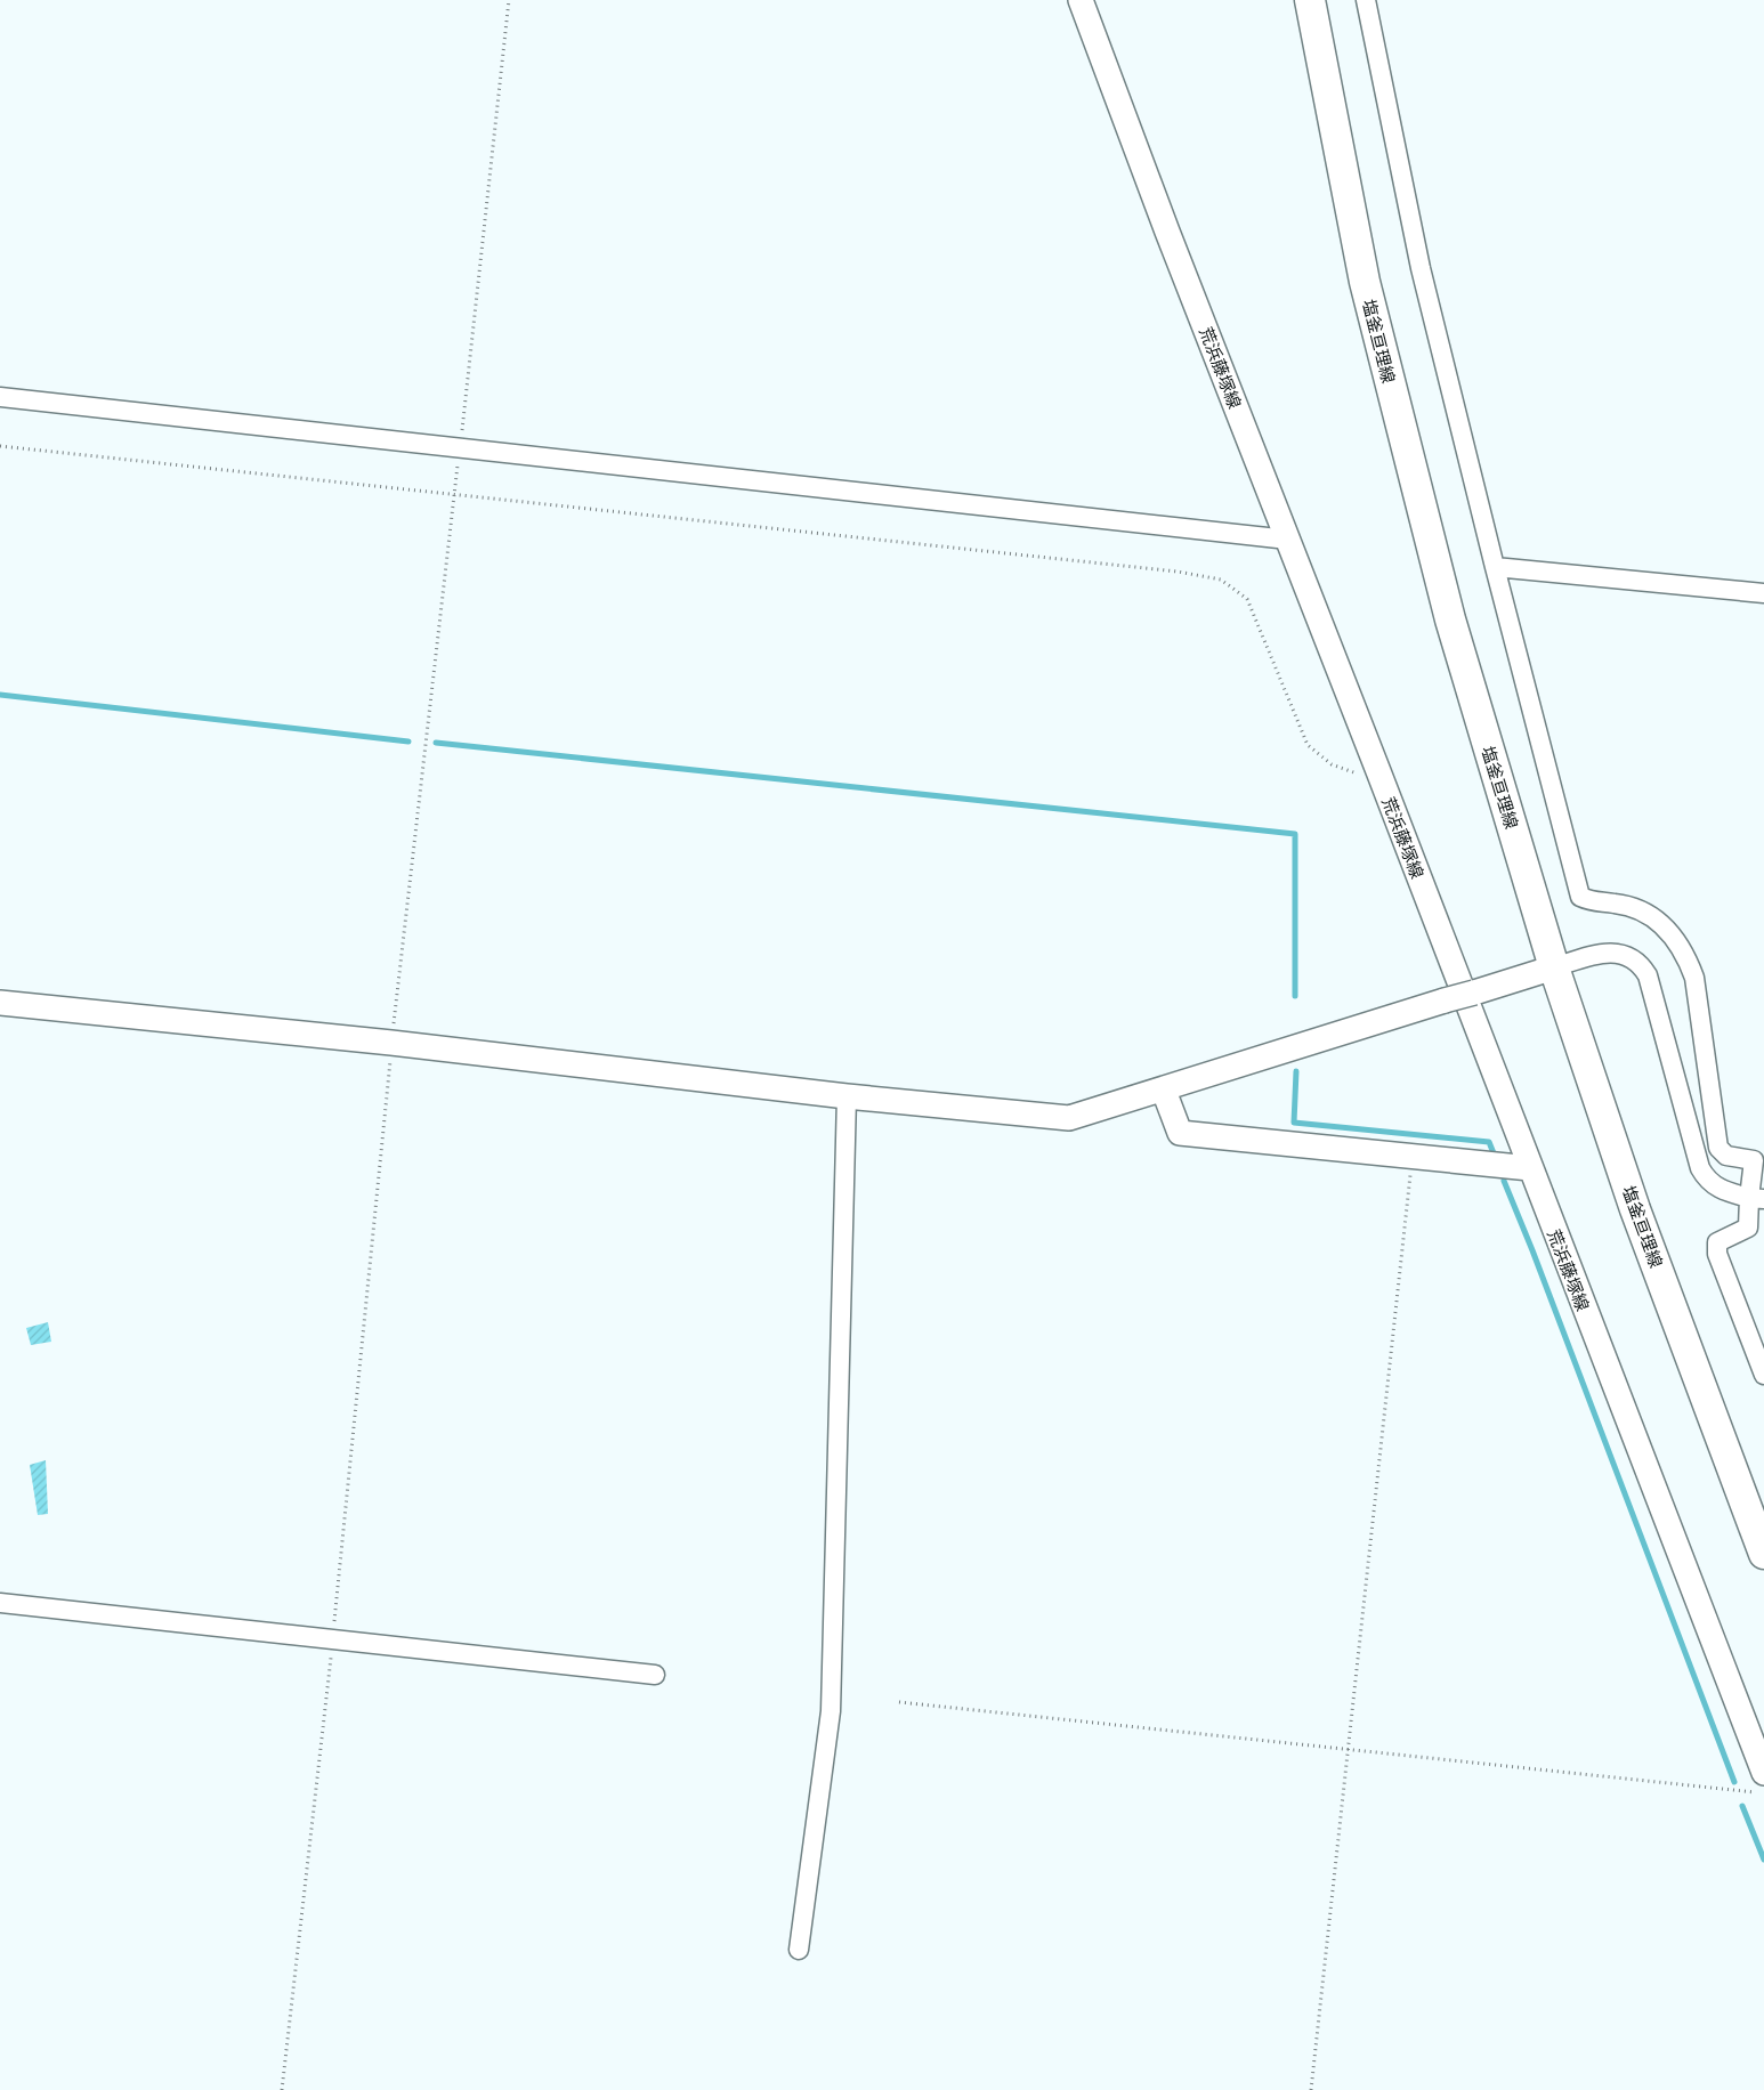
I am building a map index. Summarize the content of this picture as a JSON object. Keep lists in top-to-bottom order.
{
  "streets": {
    "main road": ["塩釜亘理線"],
    "street": ["荒浜藤塚線"]
  }
}
